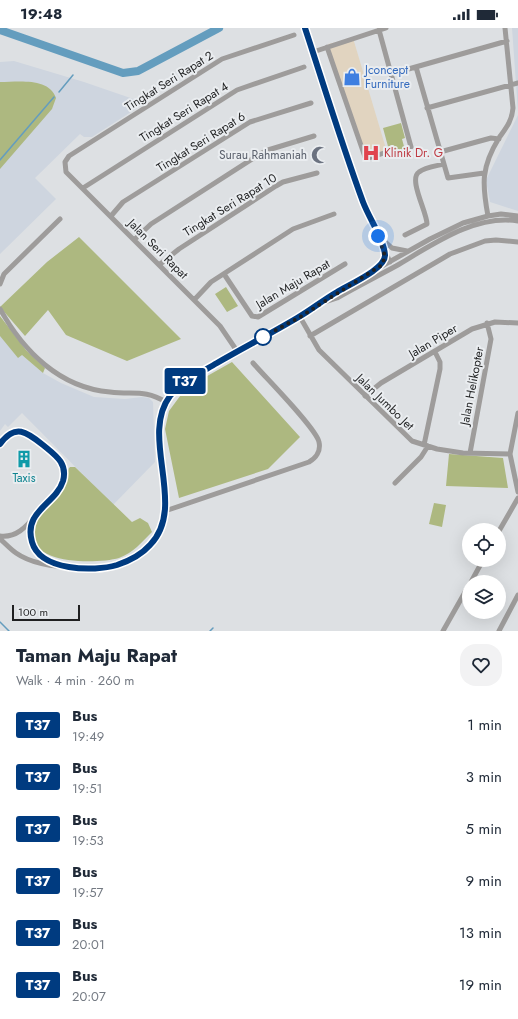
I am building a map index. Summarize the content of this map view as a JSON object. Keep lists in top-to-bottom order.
{
  "streets": {
    "street": [
      "Tingkat Seri Rapat 2",
      "Tingkat Seri Rapat 4",
      "Tingkat Seri Rapat 6",
      "Tingkat Seri Rapat 10",
      "Jalan Seri Rapat",
      "Jalan Maju Rapat",
      "Jalan Piper",
      "Jalan Helikopter",
      "Jalan Jumbo Jet"
    ]
  },
  "crossings": [
    ["Tingkat Seri Rapat 2", "Jalan Seri Rapat"],
    ["Tingkat Seri Rapat 4", "Jalan Seri Rapat"],
    ["Tingkat Seri Rapat 6", "Jalan Seri Rapat"],
    ["Tingkat Seri Rapat 10", "Jalan Seri Rapat"],
    ["Jalan Piper", "Jalan Helikopter"],
    ["Jalan Piper", "Jalan Jumbo Jet"],
    ["Jalan Helikopter", "Jalan Jumbo Jet"]
  ],
  "places": {
    "shop": ["Jconcept Furniture"],
    "hospital": ["Klinik Dr. G"],
    "mosque": ["Surau Rahmaniah"],
    "building": ["Taxis"]
  },
  "lines": ["bus line T37"],
  "scale_bar": "100 m",
  "page": {
    "status": "19:48",
    "on_map": "T37",
    "scale": "100 m",
    "heading": ["Taman Maju Rapat", "Walk · 4 min · 260 m"],
    "list": [
      {
        "mark": "T37",
        "name": "Bus",
        "note": "19:49",
        "value": "1 min"
      },
      {
        "mark": "T37",
        "name": "Bus",
        "note": "19:51",
        "value": "3 min"
      },
      {
        "mark": "T37",
        "name": "Bus",
        "note": "19:53",
        "value": "5 min"
      },
      {
        "mark": "T37",
        "name": "Bus",
        "note": "19:57",
        "value": "9 min"
      },
      {
        "mark": "T37",
        "name": "Bus",
        "note": "20:01",
        "value": "13 min"
      },
      {
        "mark": "T37",
        "name": "Bus",
        "note": "20:07",
        "value": "19 min"
      }
    ]
  }
}
